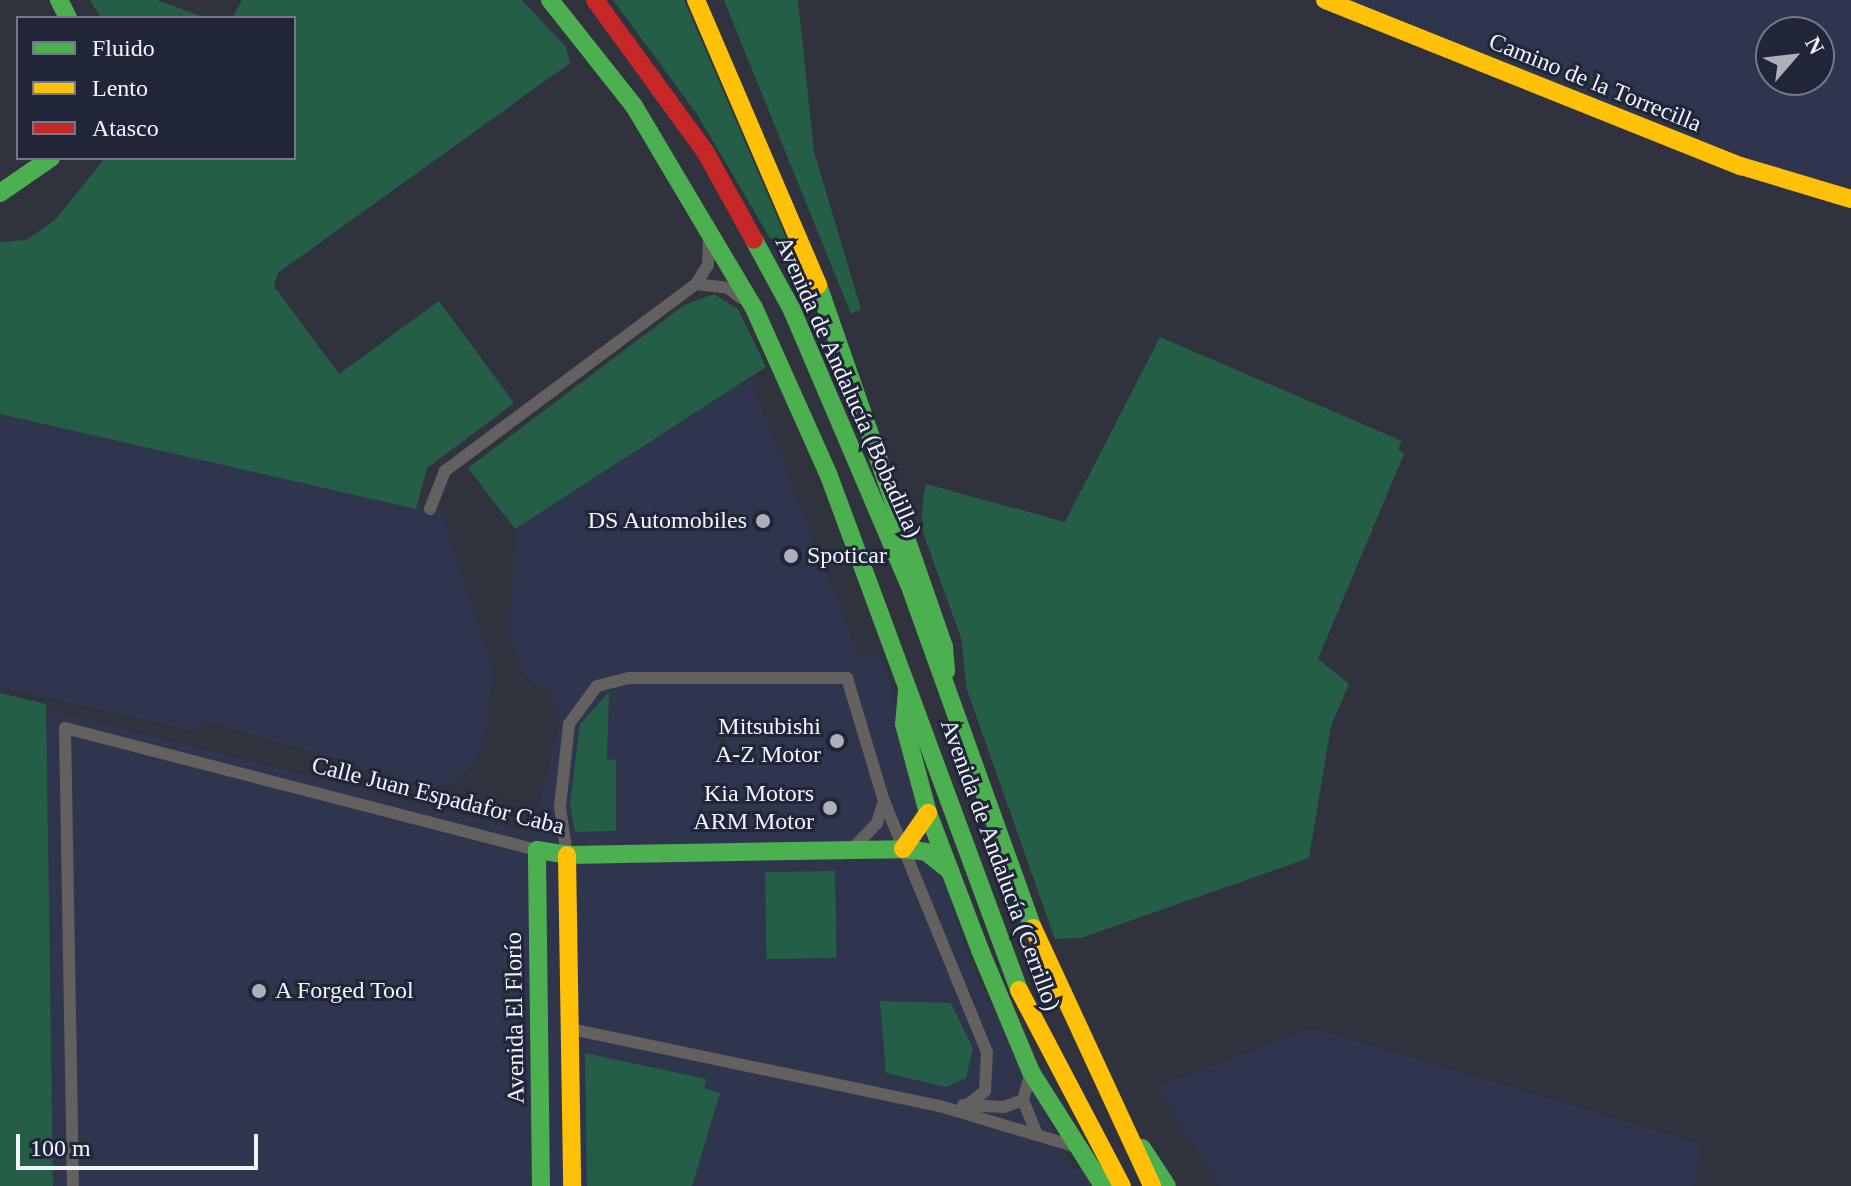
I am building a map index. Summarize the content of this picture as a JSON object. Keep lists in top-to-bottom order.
{
  "streets": {
    "main road": [
      "Camino de la Torrecilla",
      "Avenida de Andalucía (Bobadilla)",
      "Calle Juan Espadafor Caba",
      "Avenida de Andalucía (Cerrillo)",
      "Avenida El Florío"
    ]
  },
  "crossings": [
    ["Avenida de Andalucía (Bobadilla)", "Avenida de Andalucía (Cerrillo)"],
    ["Calle Juan Espadafor Caba", "Avenida El Florío"]
  ],
  "places": [
    "DS Automobiles",
    "Spoticar",
    "Mitsubishi A-Z Motor",
    "Kia Motors ARM Motor",
    "A Forged Tool"
  ],
  "legend": ["Fluido", "Lento", "Atasco"],
  "scale_bar": "100 m",
  "north": "top right"
}
